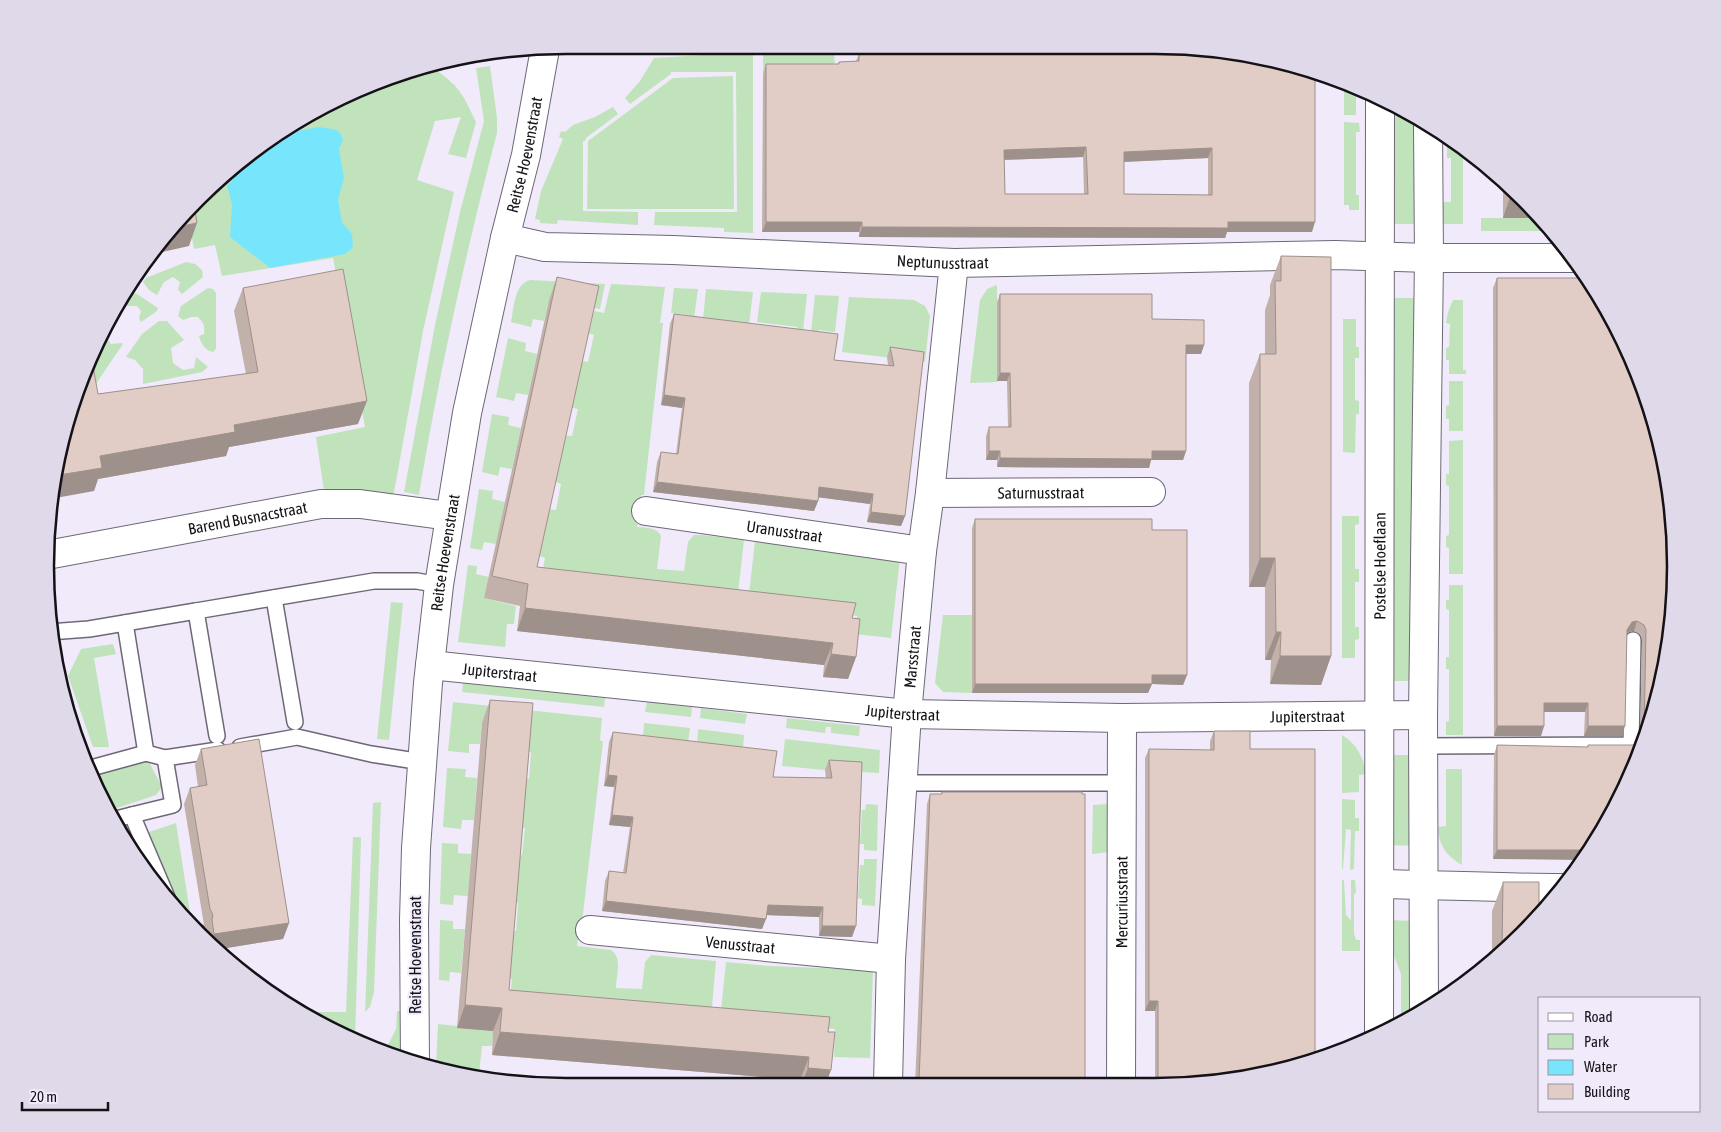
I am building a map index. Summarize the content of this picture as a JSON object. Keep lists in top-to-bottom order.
{
  "streets": {
    "street": [
      "Reitse Hoevenstraat",
      "Neptunusstraat",
      "Saturnusstraat",
      "Barend Busnacstraat",
      "Uranusstraat",
      "Postelse Hoeflaan",
      "Marsstraat",
      "Jupiterstraat",
      "Mercuriusstraat",
      "Venusstraat"
    ]
  },
  "crossings": [
    ["Reitse Hoevenstraat", "Neptunusstraat"],
    ["Reitse Hoevenstraat", "Barend Busnacstraat"],
    ["Reitse Hoevenstraat", "Jupiterstraat"],
    ["Neptunusstraat", "Postelse Hoeflaan"],
    ["Neptunusstraat", "Marsstraat"],
    ["Saturnusstraat", "Marsstraat"],
    ["Uranusstraat", "Marsstraat"],
    ["Postelse Hoeflaan", "Jupiterstraat"],
    ["Marsstraat", "Jupiterstraat"],
    ["Marsstraat", "Venusstraat"],
    ["Jupiterstraat", "Mercuriusstraat"]
  ],
  "legend": [
    "Road",
    "Park",
    "Water",
    "Building"
  ],
  "scale_bar": "20 m"
}
